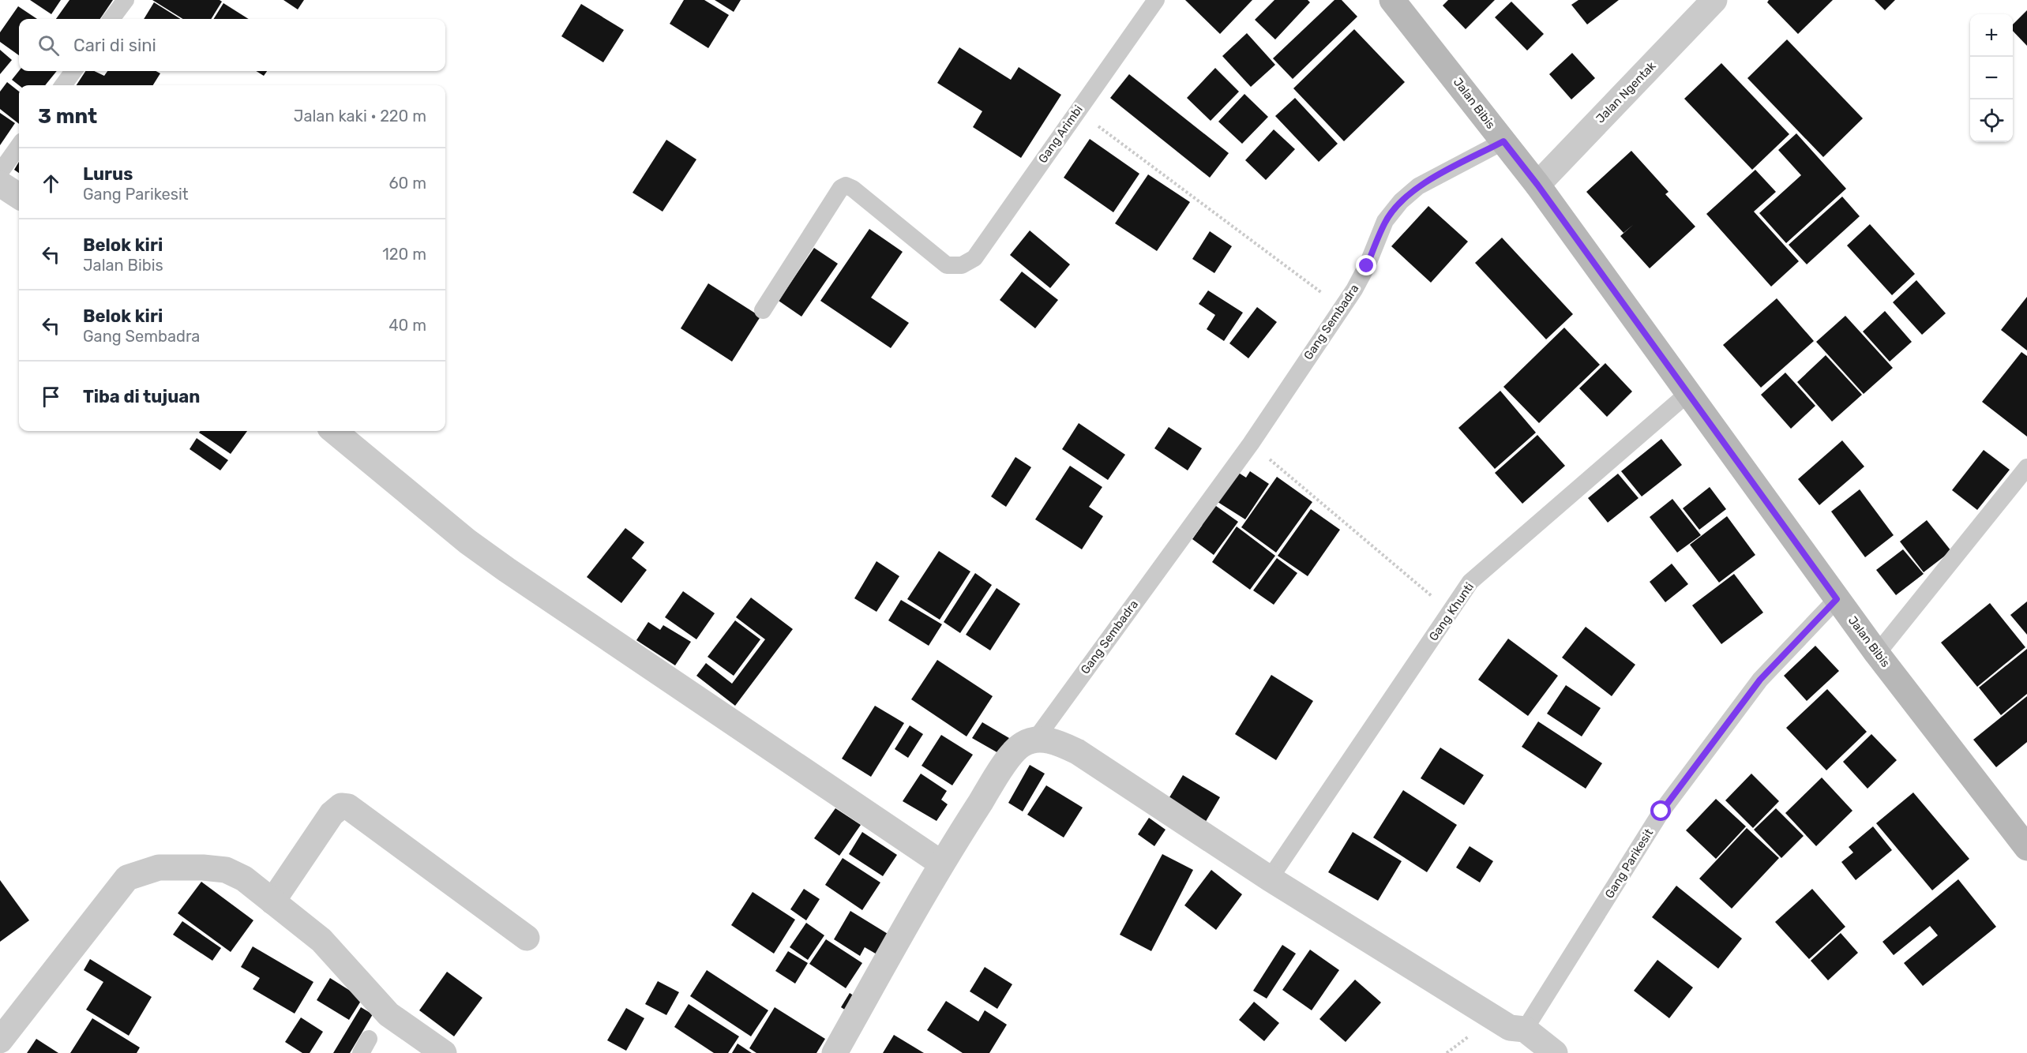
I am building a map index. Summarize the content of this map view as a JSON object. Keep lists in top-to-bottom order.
{
  "streets": {
    "main road": ["Jalan Bibis"],
    "street": ["Jalan Ngentak"],
    "lane": [
      "Gang Arimbi",
      "Gang Sembadra",
      "Gang Khunti",
      "Gang Parikesit"
    ]
  },
  "crossings": [
    ["Jalan Ngentak", "Jalan Bibis"],
    ["Jalan Bibis", "Gang Sembadra"],
    ["Jalan Bibis", "Gang Khunti"],
    ["Jalan Bibis", "Gang Parikesit"]
  ],
  "page": {
    "map_buttons": ["+", "−"],
    "search": "Cari di sini",
    "heading": ["3 mnt", "Jalan kaki · 220 m"],
    "list": [
      ["Lurus", "Gang Parikesit", "60 m"],
      ["Belok kiri", "Jalan Bibis", "120 m"],
      ["Belok kiri", "Gang Sembadra", "40 m"],
      "Tiba di tujuan"
    ]
  }
}
